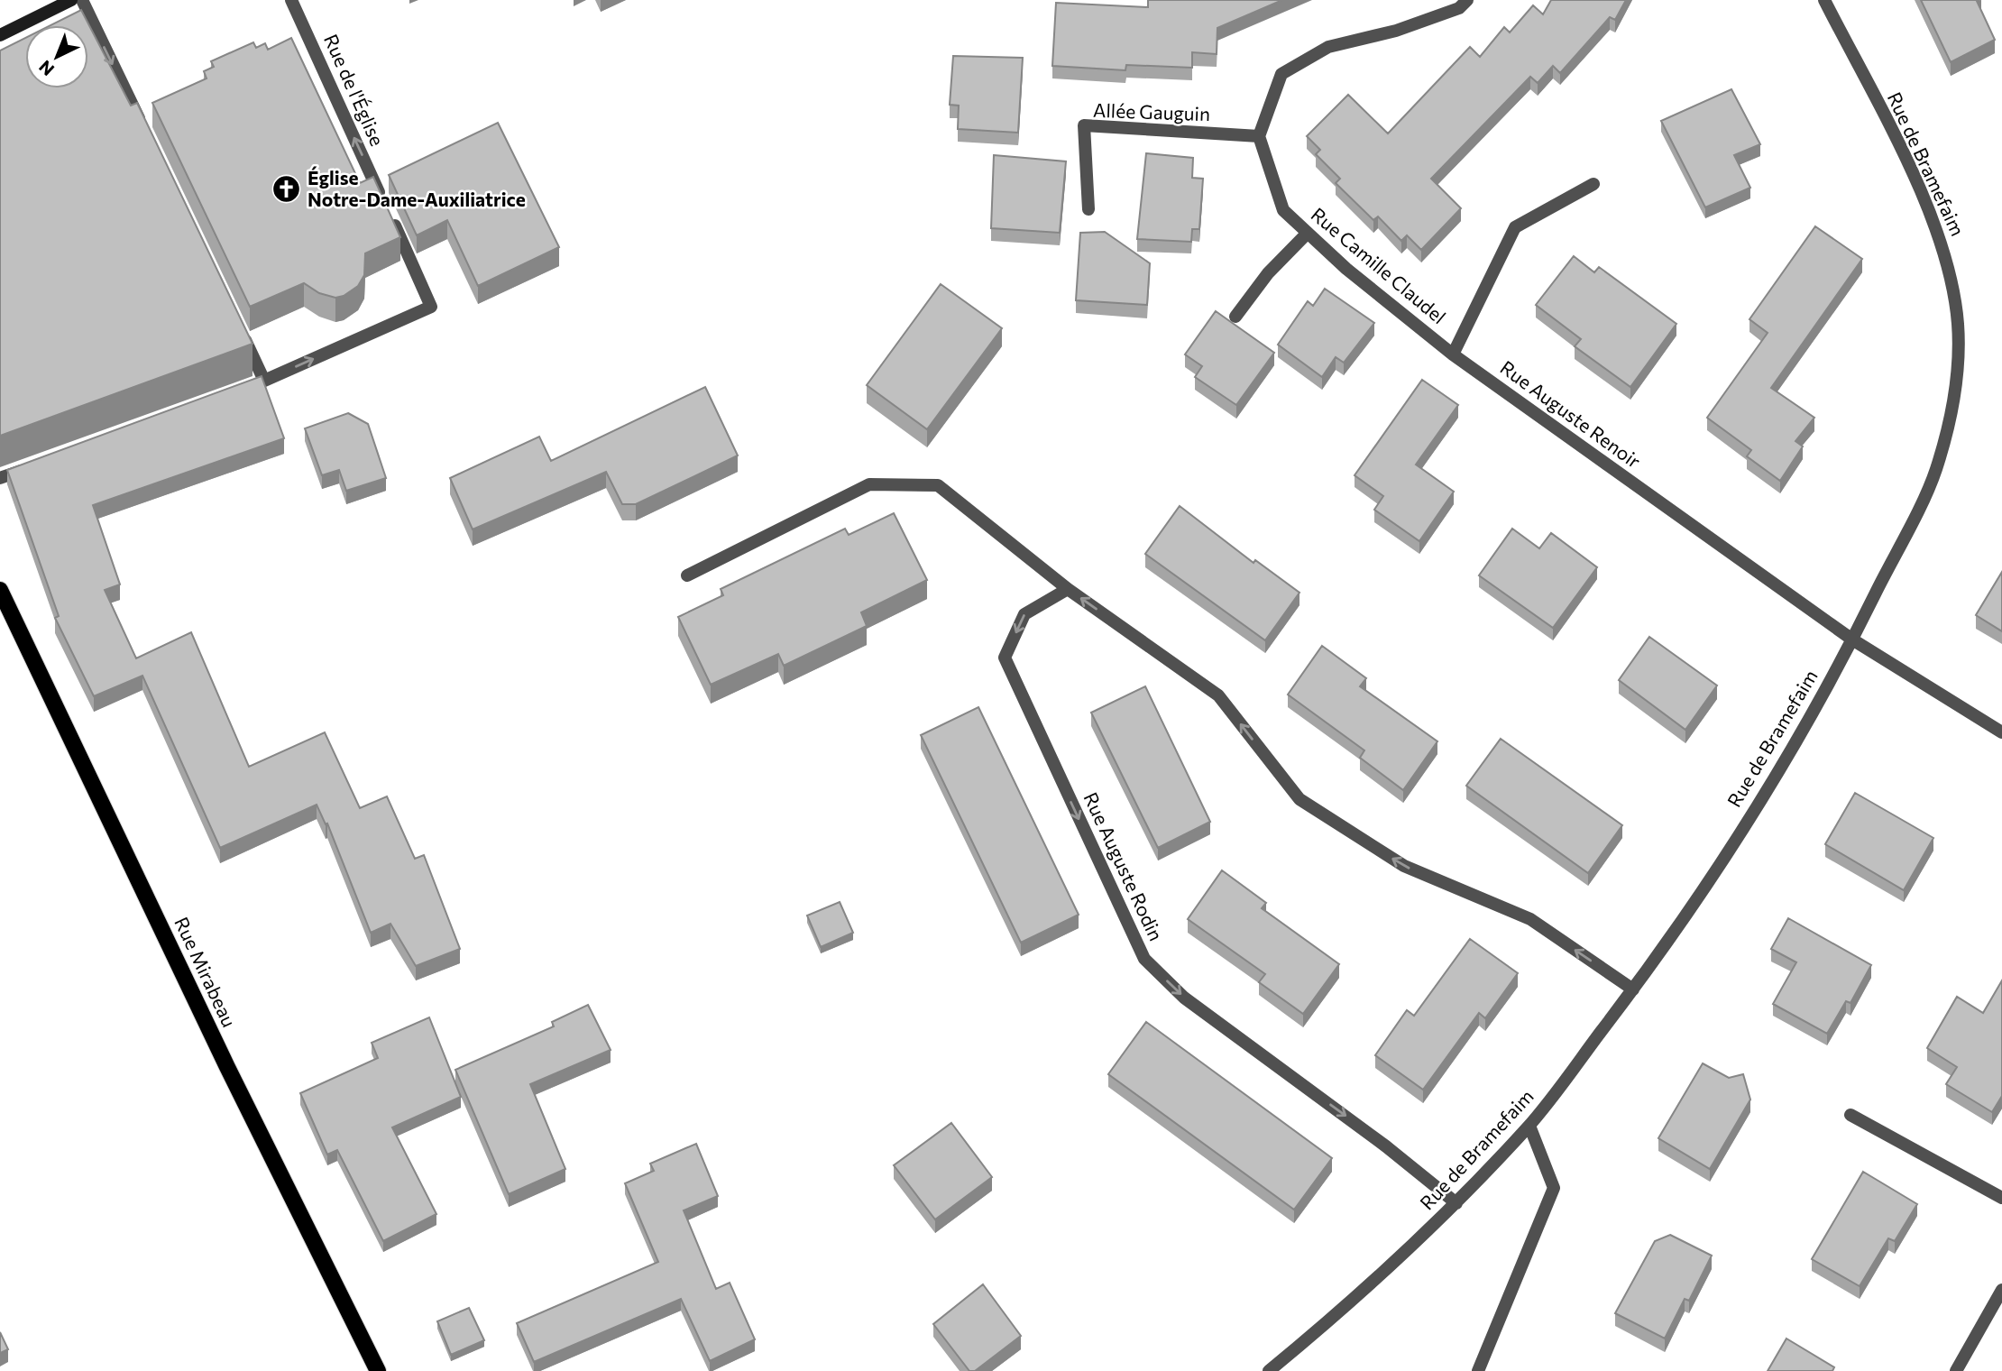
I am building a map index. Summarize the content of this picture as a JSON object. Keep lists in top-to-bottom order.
{
  "streets": {
    "main road": ["Rue Mirabeau"],
    "street": [
      "Rue de l'Église",
      "Allée Gauguin",
      "Rue de Bramefaim",
      "Rue Camille Claudel",
      "Rue Auguste Renoir",
      "Rue Auguste Rodin"
    ]
  },
  "crossings": [
    ["Allée Gauguin", "Rue Camille Claudel"],
    ["Rue de Bramefaim", "Rue Auguste Renoir"],
    ["Rue de Bramefaim", "Rue Auguste Rodin"],
    ["Rue Camille Claudel", "Rue Auguste Renoir"]
  ],
  "one_way": ["Rue Auguste Rodin"],
  "places": {
    "church": ["Église Notre-Dame-Auxiliatrice"]
  },
  "north": "bottom left"
}
